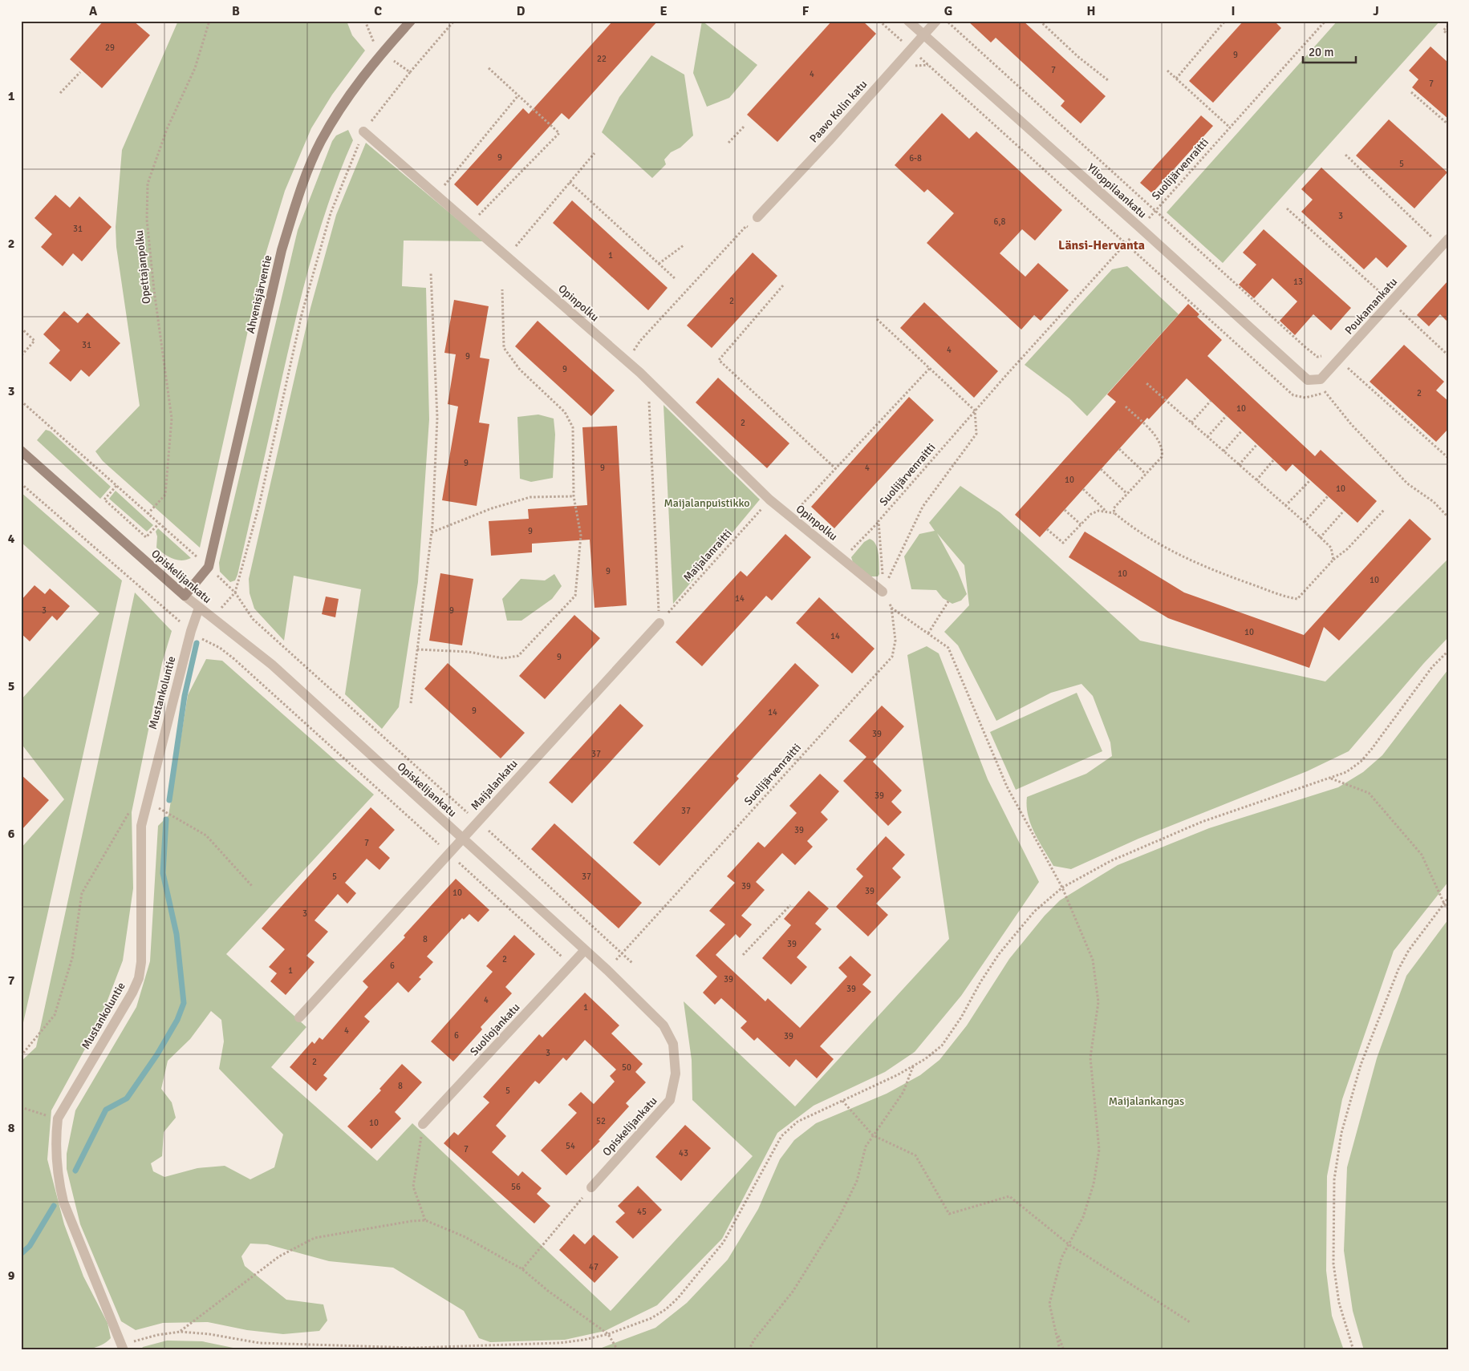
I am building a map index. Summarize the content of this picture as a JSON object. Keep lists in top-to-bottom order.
{
  "streets": {
    "main road": ["Ahvenisjärventie", "Opiskelijankatu"],
    "street": [
      "Paavo Kolin katu",
      "Ylioppilaankatu",
      "Opinpolku",
      "Poukamankatu",
      "Mustankoluntie",
      "Maijalankatu",
      "Suoliojankatu"
    ],
    "path": ["Suolijärvenraitti", "Opettajanpolku", "Maijalanraitti"]
  },
  "crossings": [
    ["Paavo Kolin katu", "Ylioppilaankatu"],
    ["Suolijärvenraitti", "Ylioppilaankatu"],
    ["Suolijärvenraitti", "Opinpolku"],
    ["Suolijärvenraitti", "Opiskelijankatu"],
    ["Ylioppilaankatu", "Poukamankatu"],
    ["Ahvenisjärventie", "Opiskelijankatu"],
    ["Opinpolku", "Maijalanraitti"],
    ["Maijalanraitti", "Maijalankatu"],
    ["Opiskelijankatu", "Mustankoluntie"],
    ["Opiskelijankatu", "Maijalankatu"],
    ["Opiskelijankatu", "Suoliojankatu"]
  ],
  "districts": ["Länsi-Hervanta"],
  "parks": ["Maijalanpuistikko", "Maijalankangas"],
  "house_numbers": [
    "29",
    "9",
    "22",
    "7",
    "4",
    "7",
    "9",
    "6-8",
    "5",
    "3",
    "6,8",
    "31",
    "1",
    "13",
    "2",
    "31",
    "4",
    "9",
    "9",
    "2",
    "10",
    "2",
    "9",
    "9",
    "4",
    "10",
    "10",
    "9",
    "9",
    "10",
    "10",
    "14",
    "3",
    "9",
    "10",
    "14",
    "9",
    "9",
    "14",
    "39",
    "37",
    "39",
    "37",
    "39",
    "7",
    "5",
    "37",
    "39",
    "39",
    "10",
    "3",
    "8",
    "39",
    "2",
    "6",
    "1",
    "39",
    "39",
    "4",
    "1",
    "4",
    "6",
    "39",
    "3",
    "2",
    "50",
    "8",
    "5",
    "52",
    "10",
    "54",
    "7",
    "43",
    "56",
    "45",
    "47"
  ],
  "scale_bar": "20 m",
  "grid": {
    "columns": [
      "A",
      "B",
      "C",
      "D",
      "E",
      "F",
      "G",
      "H",
      "I",
      "J"
    ],
    "rows": [
      "1",
      "2",
      "3",
      "4",
      "5",
      "6",
      "7",
      "8",
      "9"
    ]
  }
}
